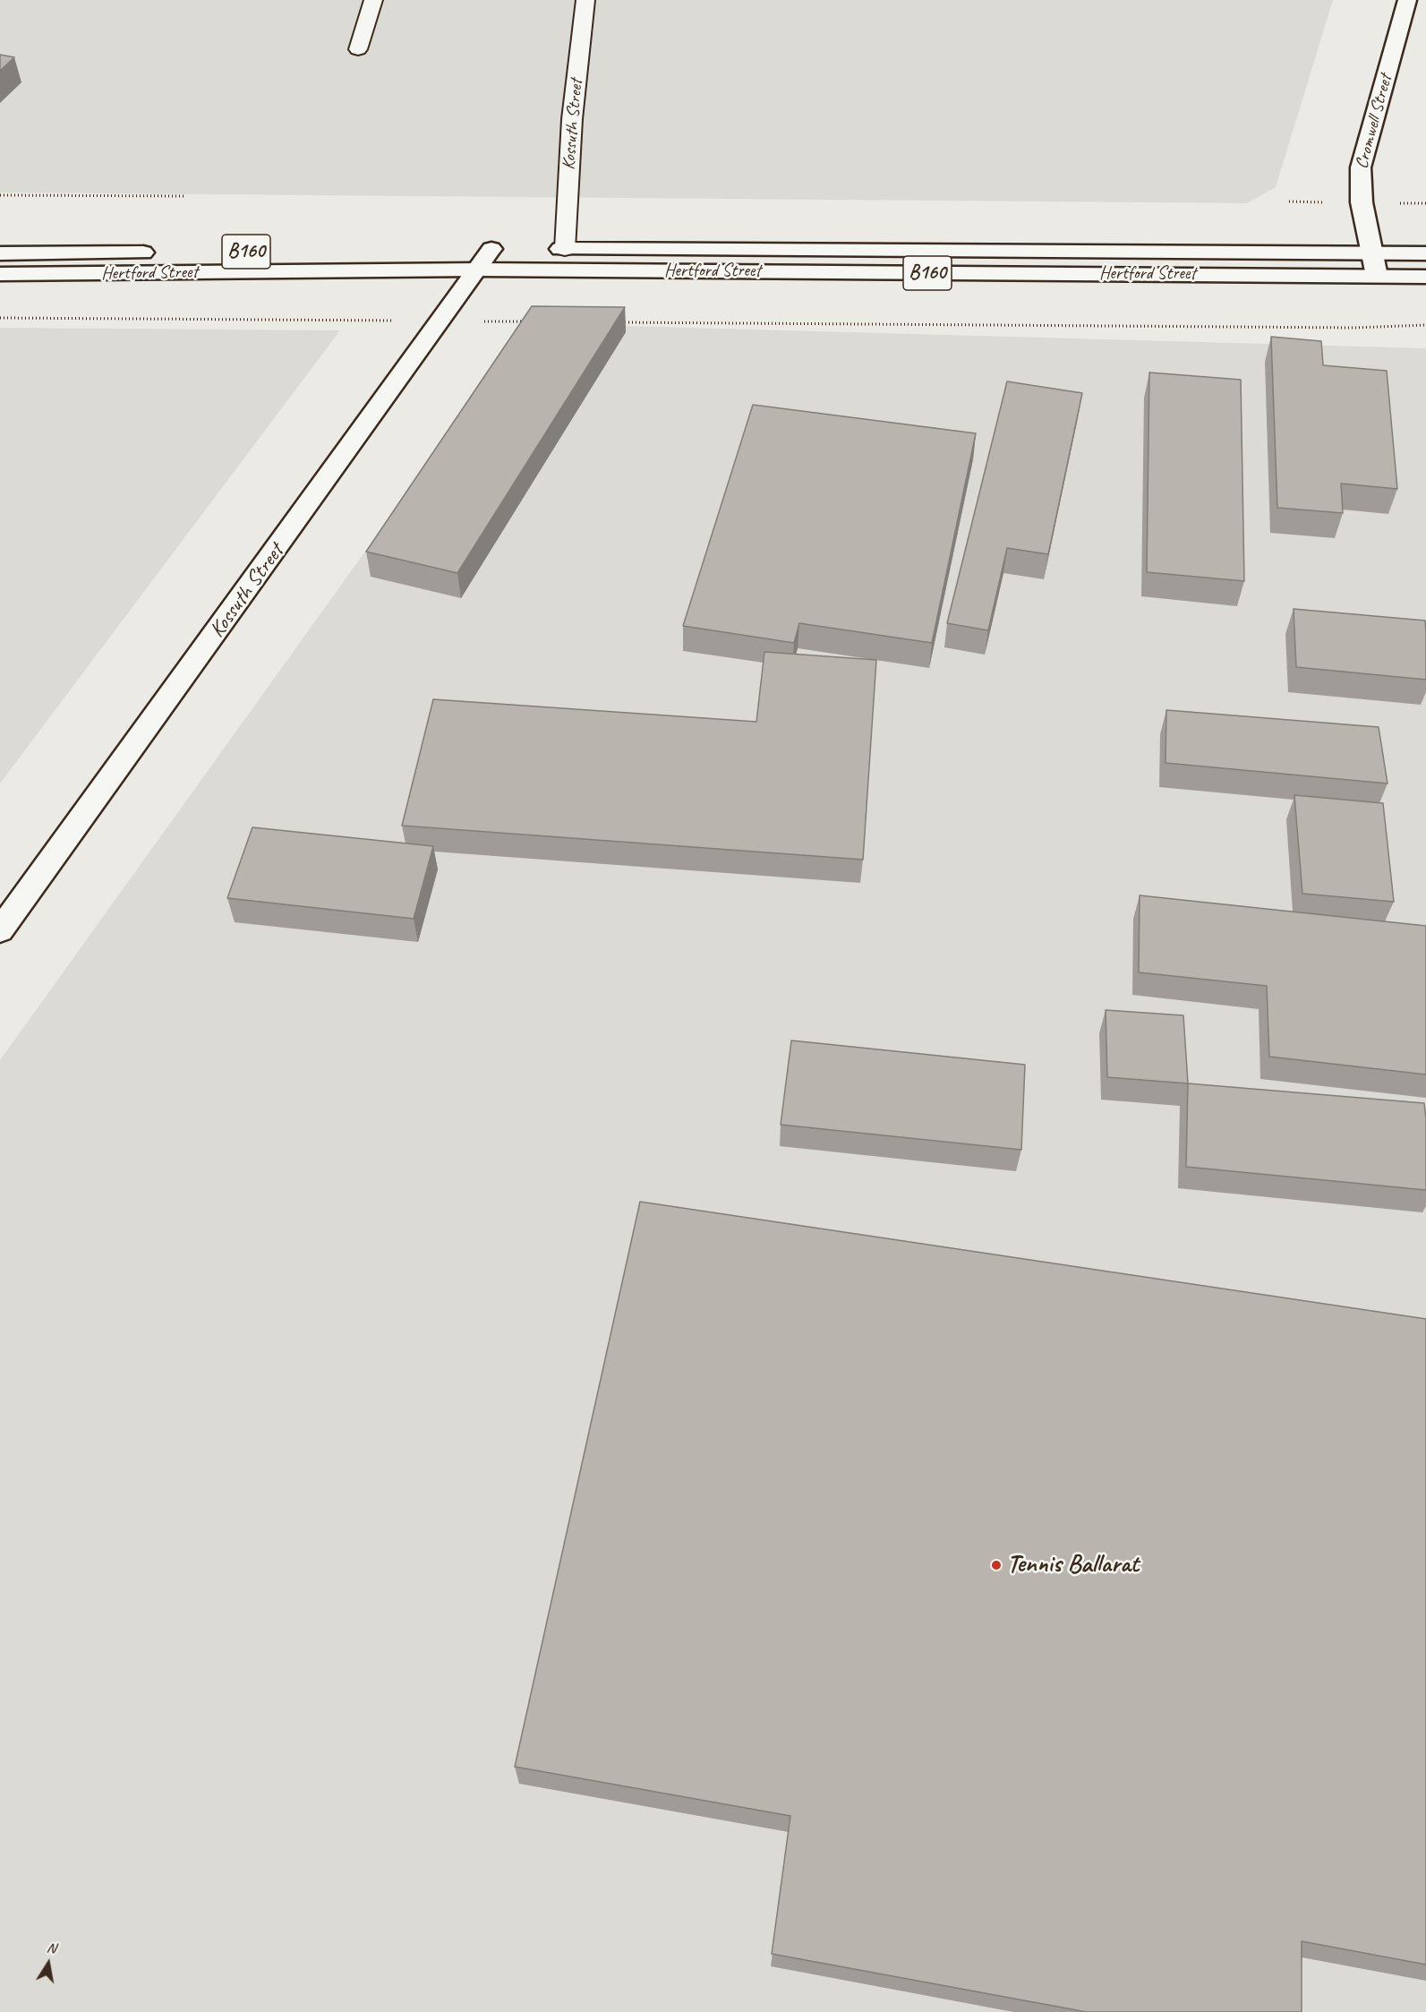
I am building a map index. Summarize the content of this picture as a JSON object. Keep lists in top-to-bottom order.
{
  "streets": {
    "main road": [
      "Cromwell Street",
      "Kossuth Street",
      "B160",
      "Hertford Street"
    ]
  },
  "crossings": [
    ["Cromwell Street", "Hertford Street"],
    ["Kossuth Street", "Hertford Street"]
  ],
  "places": ["Tennis Ballarat"],
  "north": "top"
}
